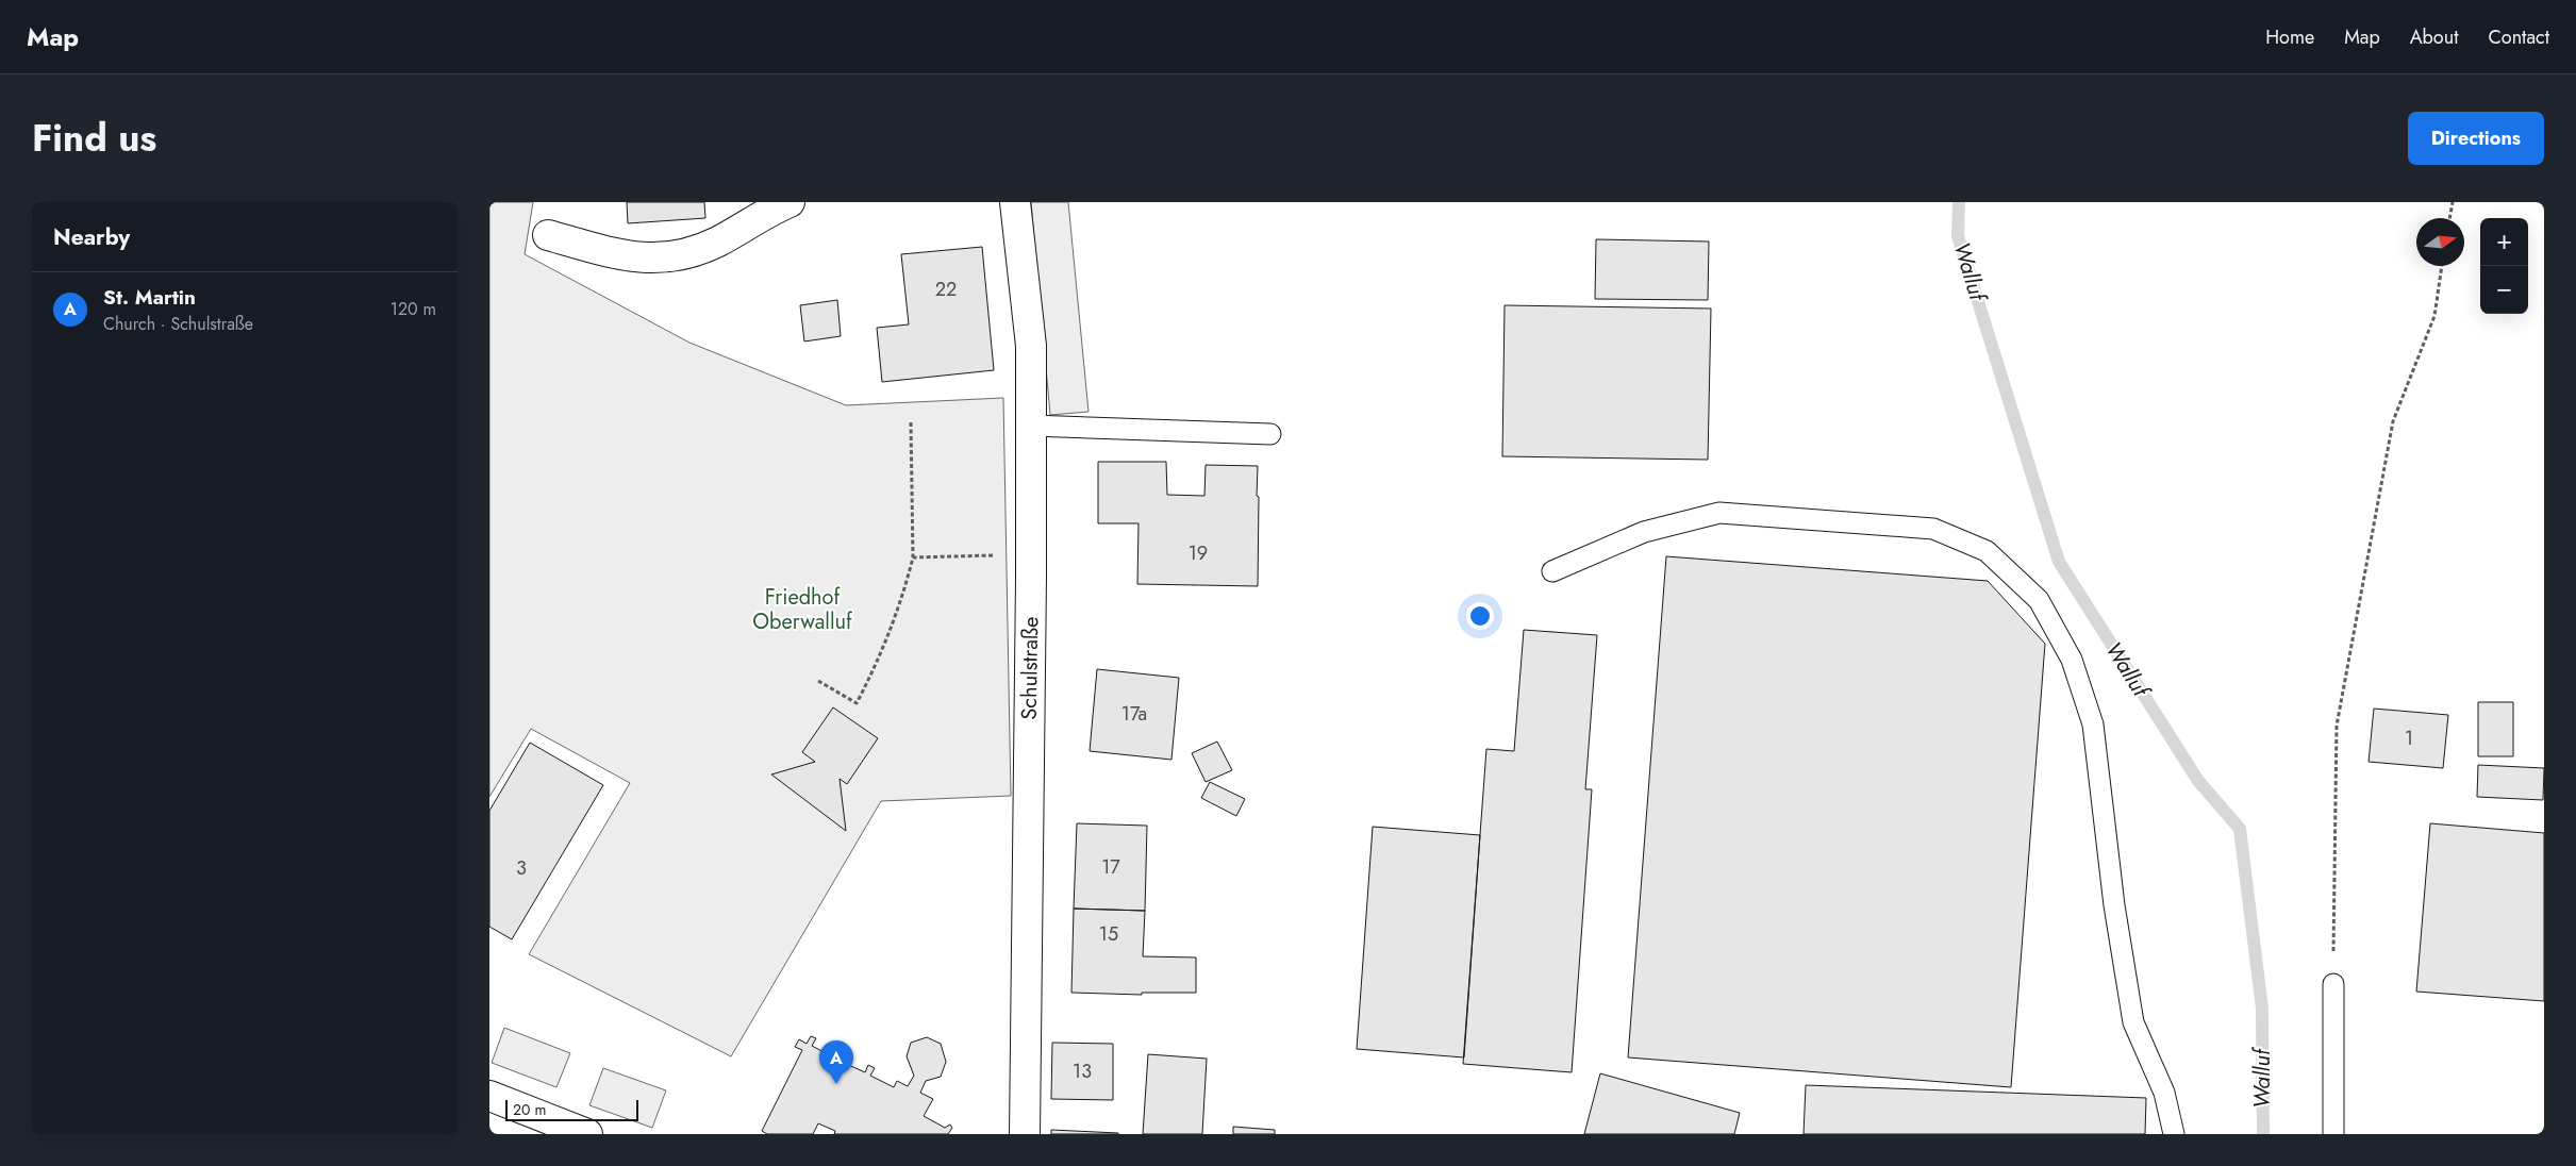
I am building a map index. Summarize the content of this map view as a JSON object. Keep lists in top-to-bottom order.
{
  "streets": {
    "street": ["Schulstraße"]
  },
  "water": ["Walluf"],
  "parks": ["Friedhof Oberwalluf"],
  "house_numbers": [
    "22",
    "19",
    "17a",
    "1",
    "17",
    "3",
    "15",
    "13"
  ],
  "scale_bar": "20 m",
  "north": "right",
  "page": {
    "header": "Map",
    "nav": [
      "Home",
      "Map",
      "About",
      "Contact"
    ],
    "title": "Find us",
    "buttons": "Directions",
    "heading": "Nearby",
    "map_buttons": ["+", "−"],
    "list": [
      {
        "mark": "A",
        "name": "St. Martin",
        "note": "Church · Schulstraße",
        "value": "120 m"
      }
    ],
    "pins": "A",
    "scale": "20 m"
  }
}
